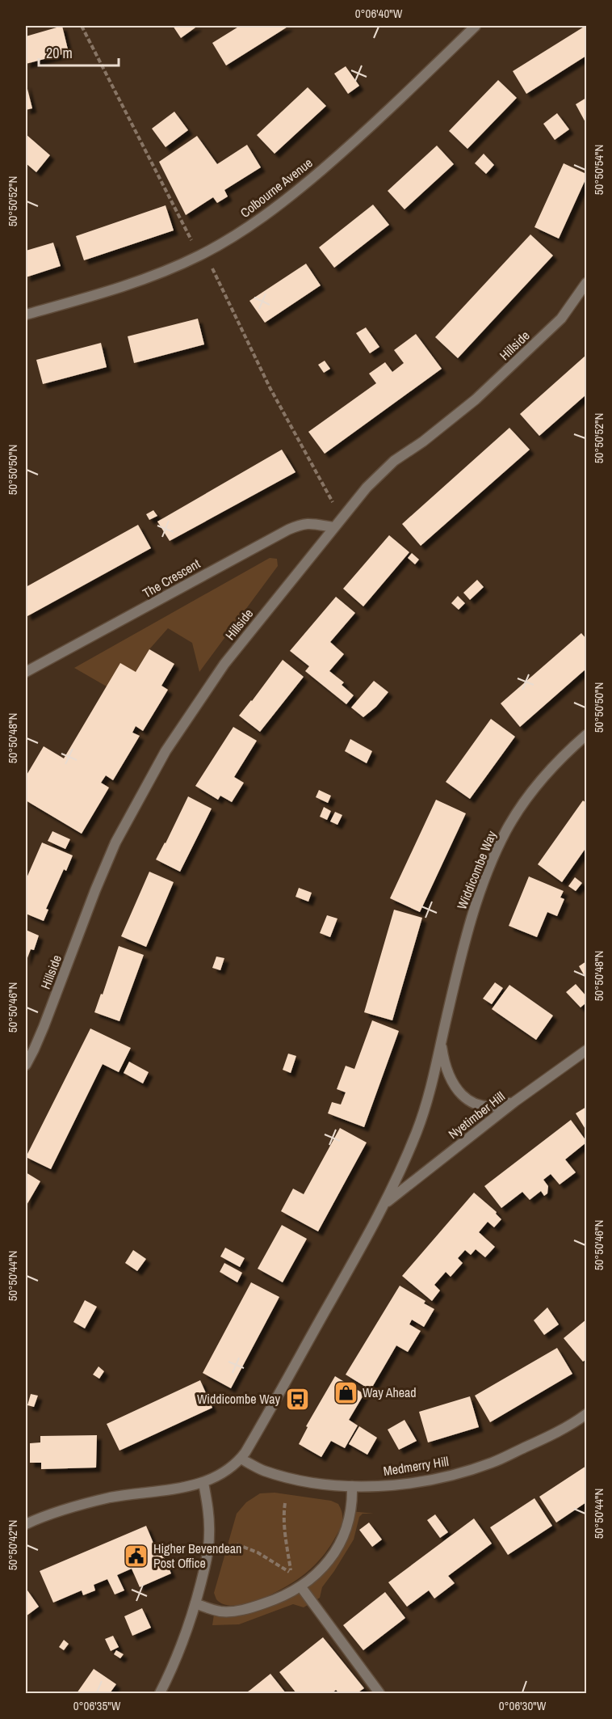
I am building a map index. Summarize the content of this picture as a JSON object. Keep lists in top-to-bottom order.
{
  "streets": {
    "street": [
      "Colbourne Avenue",
      "Hillside",
      "The Crescent",
      "Widdicombe Way",
      "Nyetimber Hill",
      "Medmerry Hill"
    ]
  },
  "crossings": [
    ["Hillside", "The Crescent"],
    ["Widdicombe Way", "Nyetimber Hill"],
    ["Widdicombe Way", "Medmerry Hill"]
  ],
  "places": {
    "shop": ["Way Ahead"],
    "bus stop": ["Widdicombe Way"],
    "public building": ["Higher Bevendean Post Office"]
  },
  "scale_bar": "20 m",
  "coordinates": [
    "0°06'40\"W",
    "50°50'54\"N",
    "50°50'52\"N",
    "50°50'50\"N",
    "50°50'48\"N",
    "50°50'46\"N",
    "50°50'44\"N",
    "50°50'42\"N",
    "0°06'35\"W",
    "0°06'30\"W"
  ]
}
